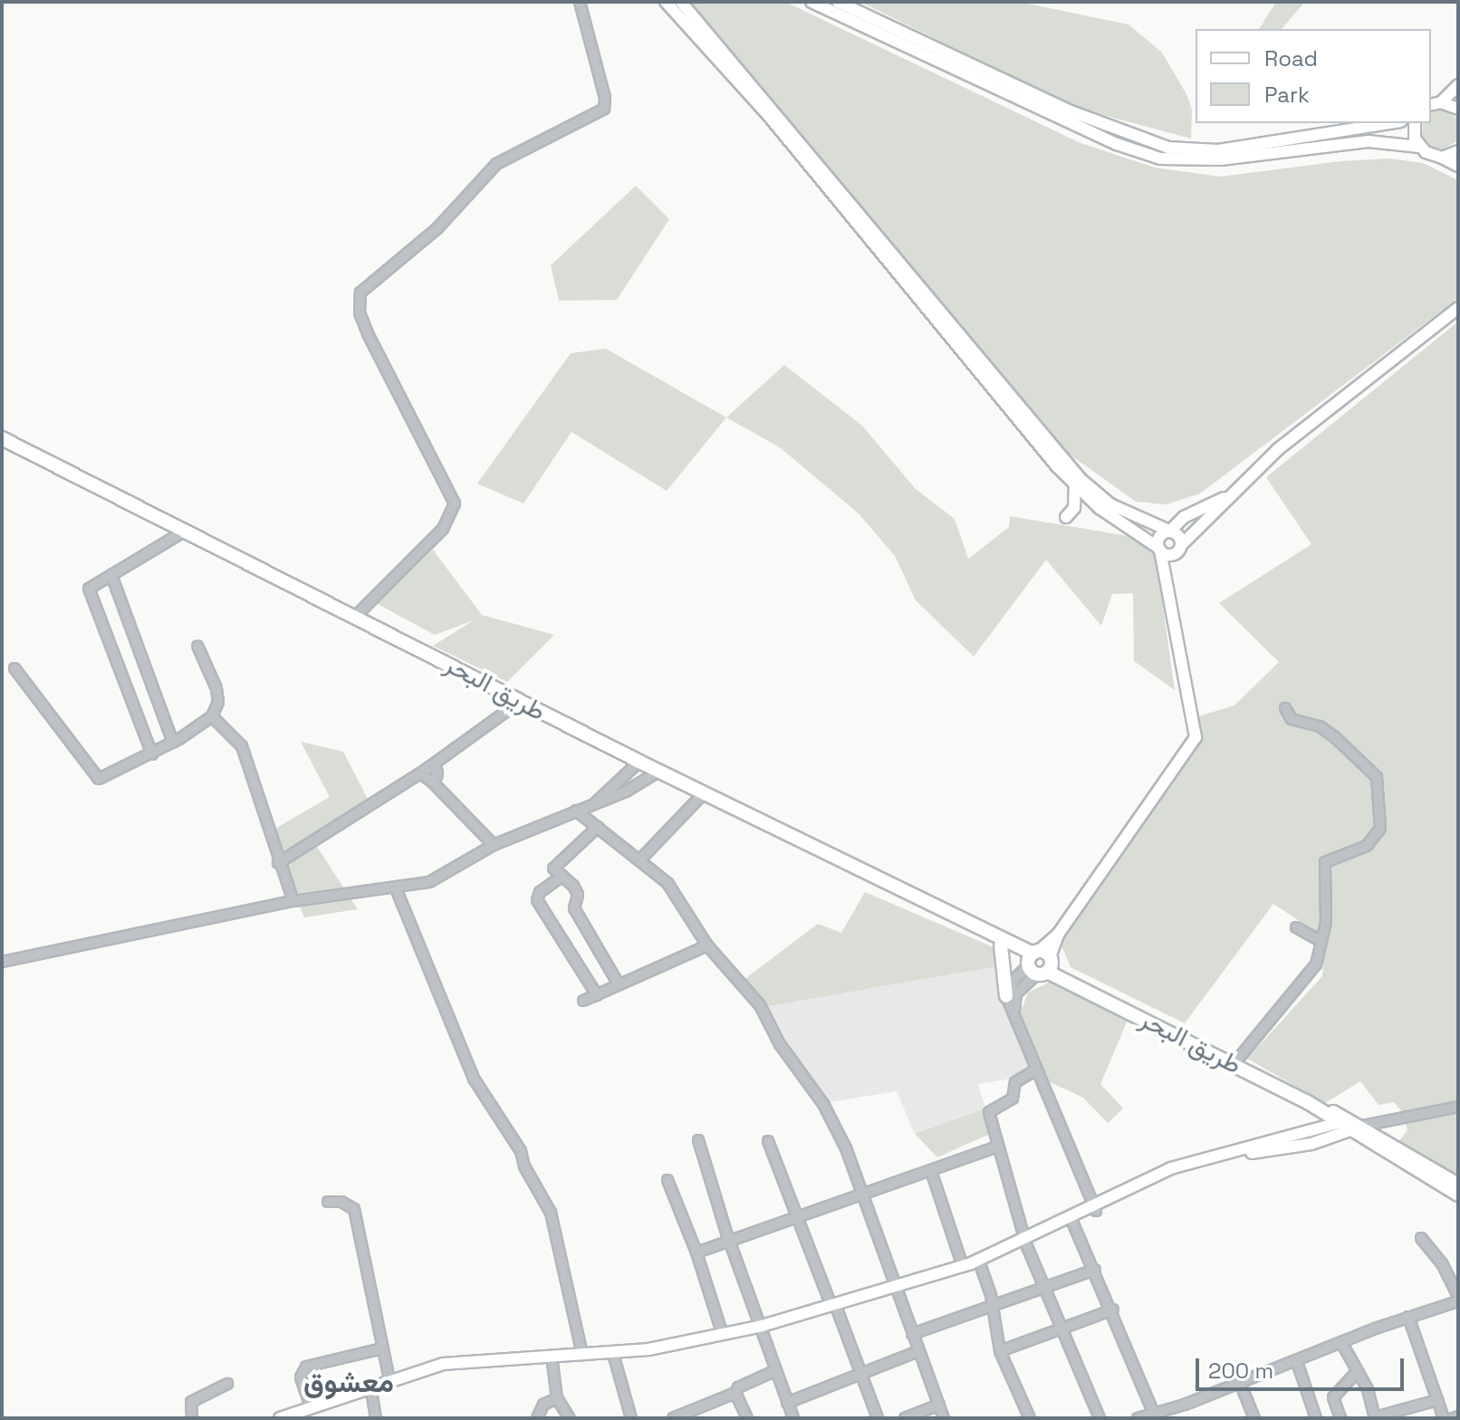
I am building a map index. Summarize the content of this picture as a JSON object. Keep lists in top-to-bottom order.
{
  "streets": {
    "highway": ["طريق البحر"]
  },
  "districts": ["معشوق"],
  "legend": ["Road", "Park"],
  "scale_bar": "200 m"
}
